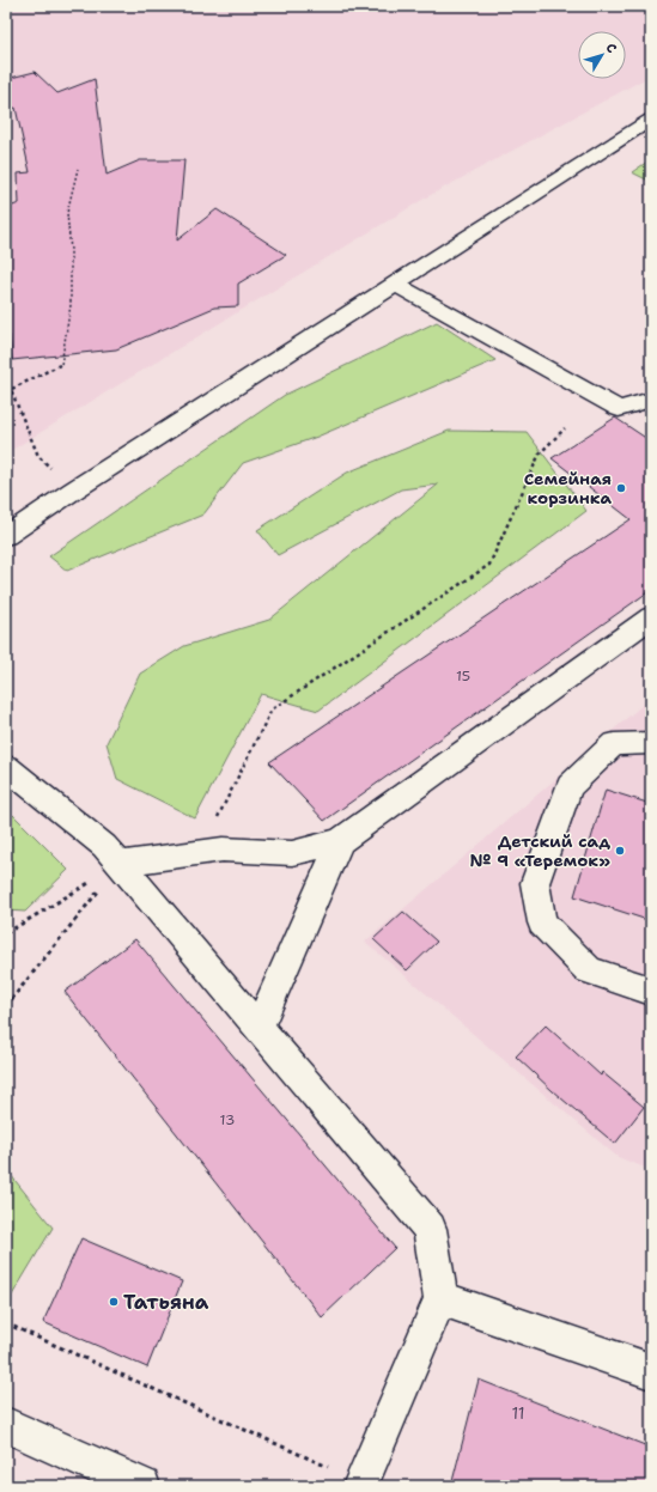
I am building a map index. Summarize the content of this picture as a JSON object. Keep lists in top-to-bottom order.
{
  "places": ["Семейная корзинка", "Детский сад № 9 «Теремок»", "Татьяна"],
  "house_numbers": ["15", "13", "11"],
  "north": "top right"
}
